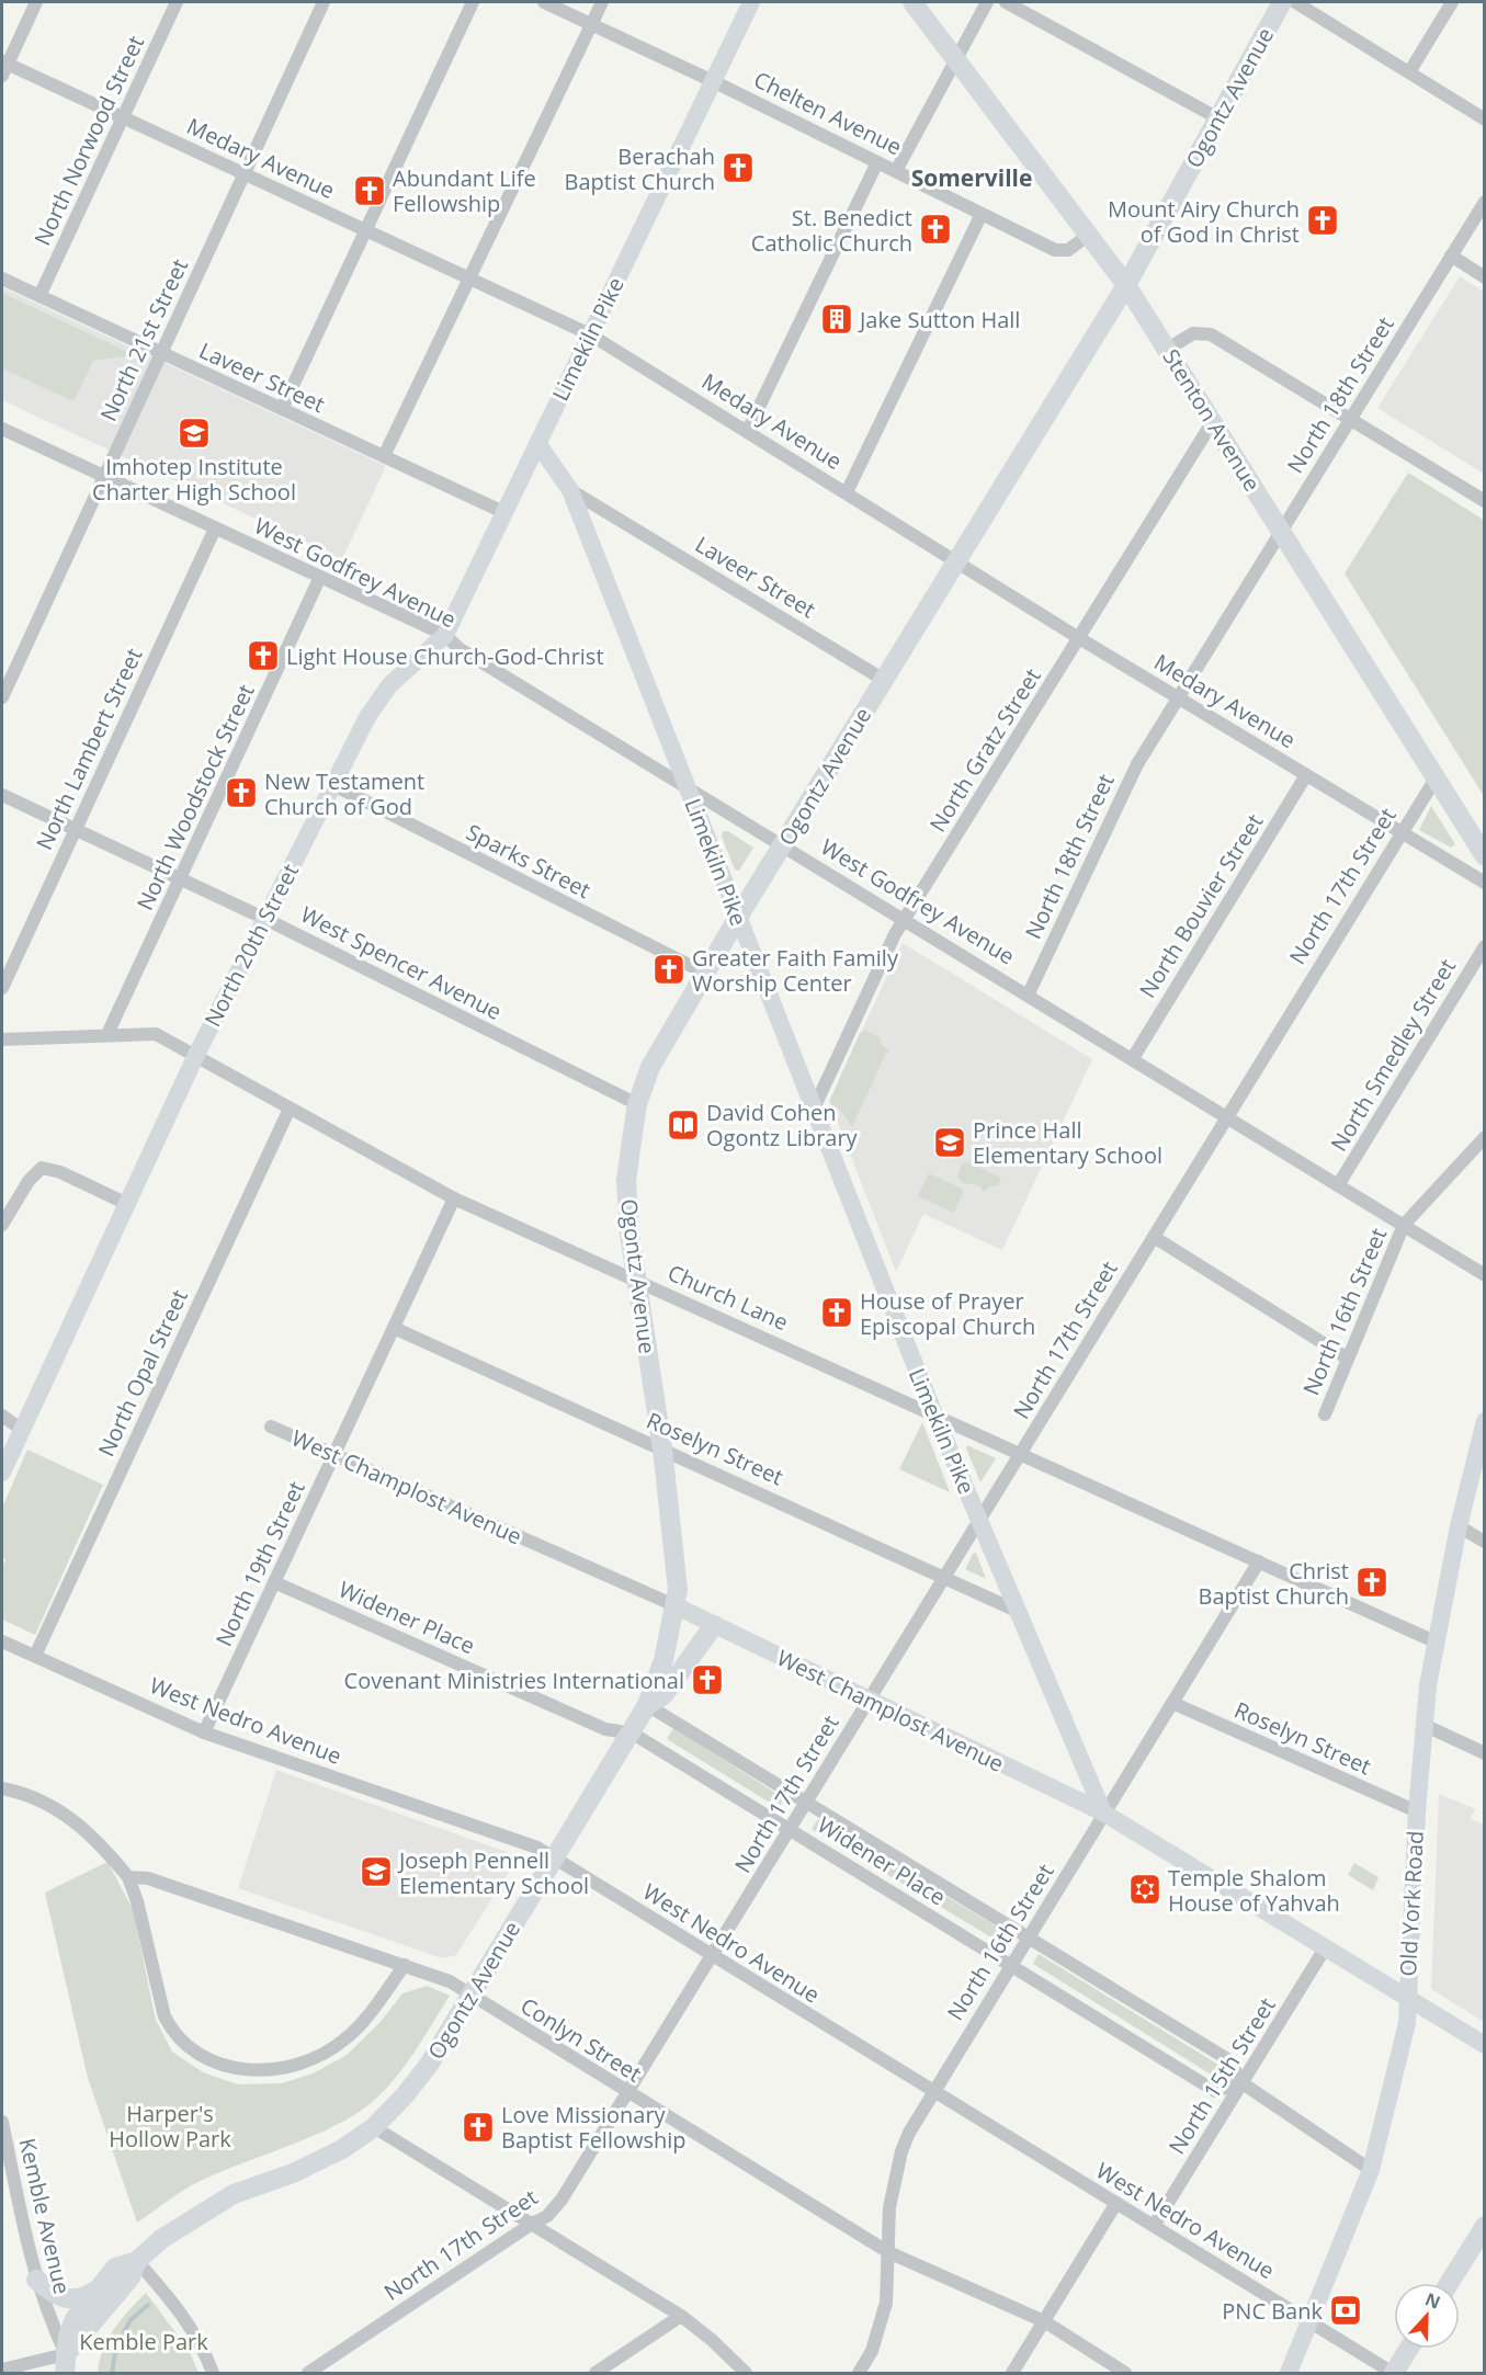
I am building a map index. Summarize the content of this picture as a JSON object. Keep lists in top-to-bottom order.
{
  "streets": {
    "main road": ["Ogontz Avenue", "Stenton Avenue"],
    "street": [
      "Chelten Avenue",
      "North Norwood Street",
      "Medary Avenue",
      "Limekiln Pike",
      "North 21st Street",
      "Laveer Street",
      "North 18th Street",
      "West Godfrey Avenue",
      "North Lambert Street",
      "North Gratz Street",
      "North Woodstock Street",
      "Sparks Street",
      "North 17th Street",
      "North Bouvier Street",
      "North 20th Street",
      "West Spencer Avenue",
      "North Smedley Street",
      "Church Lane",
      "North 16th Street",
      "North Opal Street",
      "Roselyn Street",
      "West Champlost Avenue",
      "North 19th Street",
      "Widener Place",
      "West Nedro Avenue",
      "Old York Road",
      "Conlyn Street",
      "North 15th Street",
      "Kemble Avenue"
    ]
  },
  "crossings": [
    ["Ogontz Avenue", "Medary Avenue"],
    ["Ogontz Avenue", "Limekiln Pike"],
    ["Ogontz Avenue", "Laveer Street"],
    ["Ogontz Avenue", "Stenton Avenue"],
    ["Ogontz Avenue", "West Godfrey Avenue"],
    ["Ogontz Avenue", "Sparks Street"],
    ["Ogontz Avenue", "West Spencer Avenue"],
    ["Ogontz Avenue", "Church Lane"],
    ["Ogontz Avenue", "Roselyn Street"],
    ["Ogontz Avenue", "West Champlost Avenue"],
    ["Ogontz Avenue", "Widener Place"],
    ["Ogontz Avenue", "West Nedro Avenue"],
    ["Ogontz Avenue", "Conlyn Street"],
    ["Ogontz Avenue", "Kemble Avenue"],
    ["Chelten Avenue", "Limekiln Pike"],
    ["Chelten Avenue", "Stenton Avenue"],
    ["North Norwood Street", "Medary Avenue"],
    ["North Norwood Street", "Laveer Street"],
    ["Medary Avenue", "Limekiln Pike"],
    ["Medary Avenue", "North 21st Street"],
    ["Medary Avenue", "North 18th Street"],
    ["Medary Avenue", "North Gratz Street"],
    ["Medary Avenue", "North 17th Street"],
    ["Medary Avenue", "North Bouvier Street"],
    ["Limekiln Pike", "Laveer Street"],
    ["Limekiln Pike", "West Godfrey Avenue"],
    ["Limekiln Pike", "North Gratz Street"],
    ["Limekiln Pike", "North 17th Street"],
    ["Limekiln Pike", "North 20th Street"],
    ["Limekiln Pike", "Church Lane"],
    ["Limekiln Pike", "North 16th Street"],
    ["Limekiln Pike", "Roselyn Street"],
    ["Limekiln Pike", "West Champlost Avenue"],
    ["North 21st Street", "Laveer Street"],
    ["North 21st Street", "West Godfrey Avenue"],
    ["Laveer Street", "North 20th Street"],
    ["North 18th Street", "Stenton Avenue"],
    ["North 18th Street", "West Godfrey Avenue"],
    ["Stenton Avenue", "North Gratz Street"],
    ["Stenton Avenue", "North 17th Street"],
    ["West Godfrey Avenue", "North Lambert Street"],
    ["West Godfrey Avenue", "North Gratz Street"],
    ["West Godfrey Avenue", "North Woodstock Street"],
    ["West Godfrey Avenue", "North 17th Street"],
    ["West Godfrey Avenue", "North Bouvier Street"],
    ["West Godfrey Avenue", "North 20th Street"],
    ["West Godfrey Avenue", "North Smedley Street"],
    ["West Godfrey Avenue", "North 16th Street"],
    ["North Lambert Street", "West Spencer Avenue"],
    ["North Woodstock Street", "West Spencer Avenue"],
    ["North Woodstock Street", "Church Lane"],
    ["Sparks Street", "North 20th Street"],
    ["North 17th Street", "Church Lane"],
    ["North 17th Street", "Roselyn Street"],
    ["North 17th Street", "West Champlost Avenue"],
    ["North 17th Street", "Widener Place"],
    ["North 17th Street", "West Nedro Avenue"],
    ["North 17th Street", "Conlyn Street"],
    ["North 20th Street", "West Spencer Avenue"],
    ["North 20th Street", "Church Lane"],
    ["Church Lane", "North 16th Street"],
    ["Church Lane", "North Opal Street"],
    ["Church Lane", "North 19th Street"],
    ["Church Lane", "Old York Road"],
    ["North 16th Street", "Roselyn Street"],
    ["North 16th Street", "West Champlost Avenue"],
    ["North 16th Street", "Widener Place"],
    ["North 16th Street", "West Nedro Avenue"],
    ["North 16th Street", "Conlyn Street"],
    ["North Opal Street", "West Nedro Avenue"],
    ["Roselyn Street", "North 19th Street"],
    ["Roselyn Street", "Old York Road"],
    ["West Champlost Avenue", "North 19th Street"],
    ["West Champlost Avenue", "Old York Road"],
    ["West Champlost Avenue", "North 15th Street"],
    ["North 19th Street", "Widener Place"],
    ["North 19th Street", "West Nedro Avenue"],
    ["Widener Place", "Old York Road"],
    ["Widener Place", "North 15th Street"],
    ["West Nedro Avenue", "Old York Road"],
    ["West Nedro Avenue", "North 15th Street"]
  ],
  "districts": ["Somerville"],
  "parks": ["Harper's Hollow Park", "Kemble Park"],
  "places": {
    "church": [
      "Berachah Baptist Church",
      "Abundant Life Fellowship",
      "Mount Airy Church of God in Christ",
      "St. Benedict Catholic Church",
      "Light House Church-God-Christ",
      "New Testament Church of God",
      "Greater Faith Family Worship Center",
      "House of Prayer Episcopal Church",
      "Christ Baptist Church",
      "Covenant Ministries International",
      "Love Missionary Baptist Fellowship"
    ],
    "building": ["Jake Sutton Hall"],
    "school or university": ["Imhotep Institute Charter High School", "Prince Hall Elementary School", "Joseph Pennell Elementary School"],
    "library": ["David Cohen Ogontz Library"],
    "synagogue": ["Temple Shalom House of Yahvah"],
    "bank": ["PNC Bank"]
  },
  "north": "top"
}
